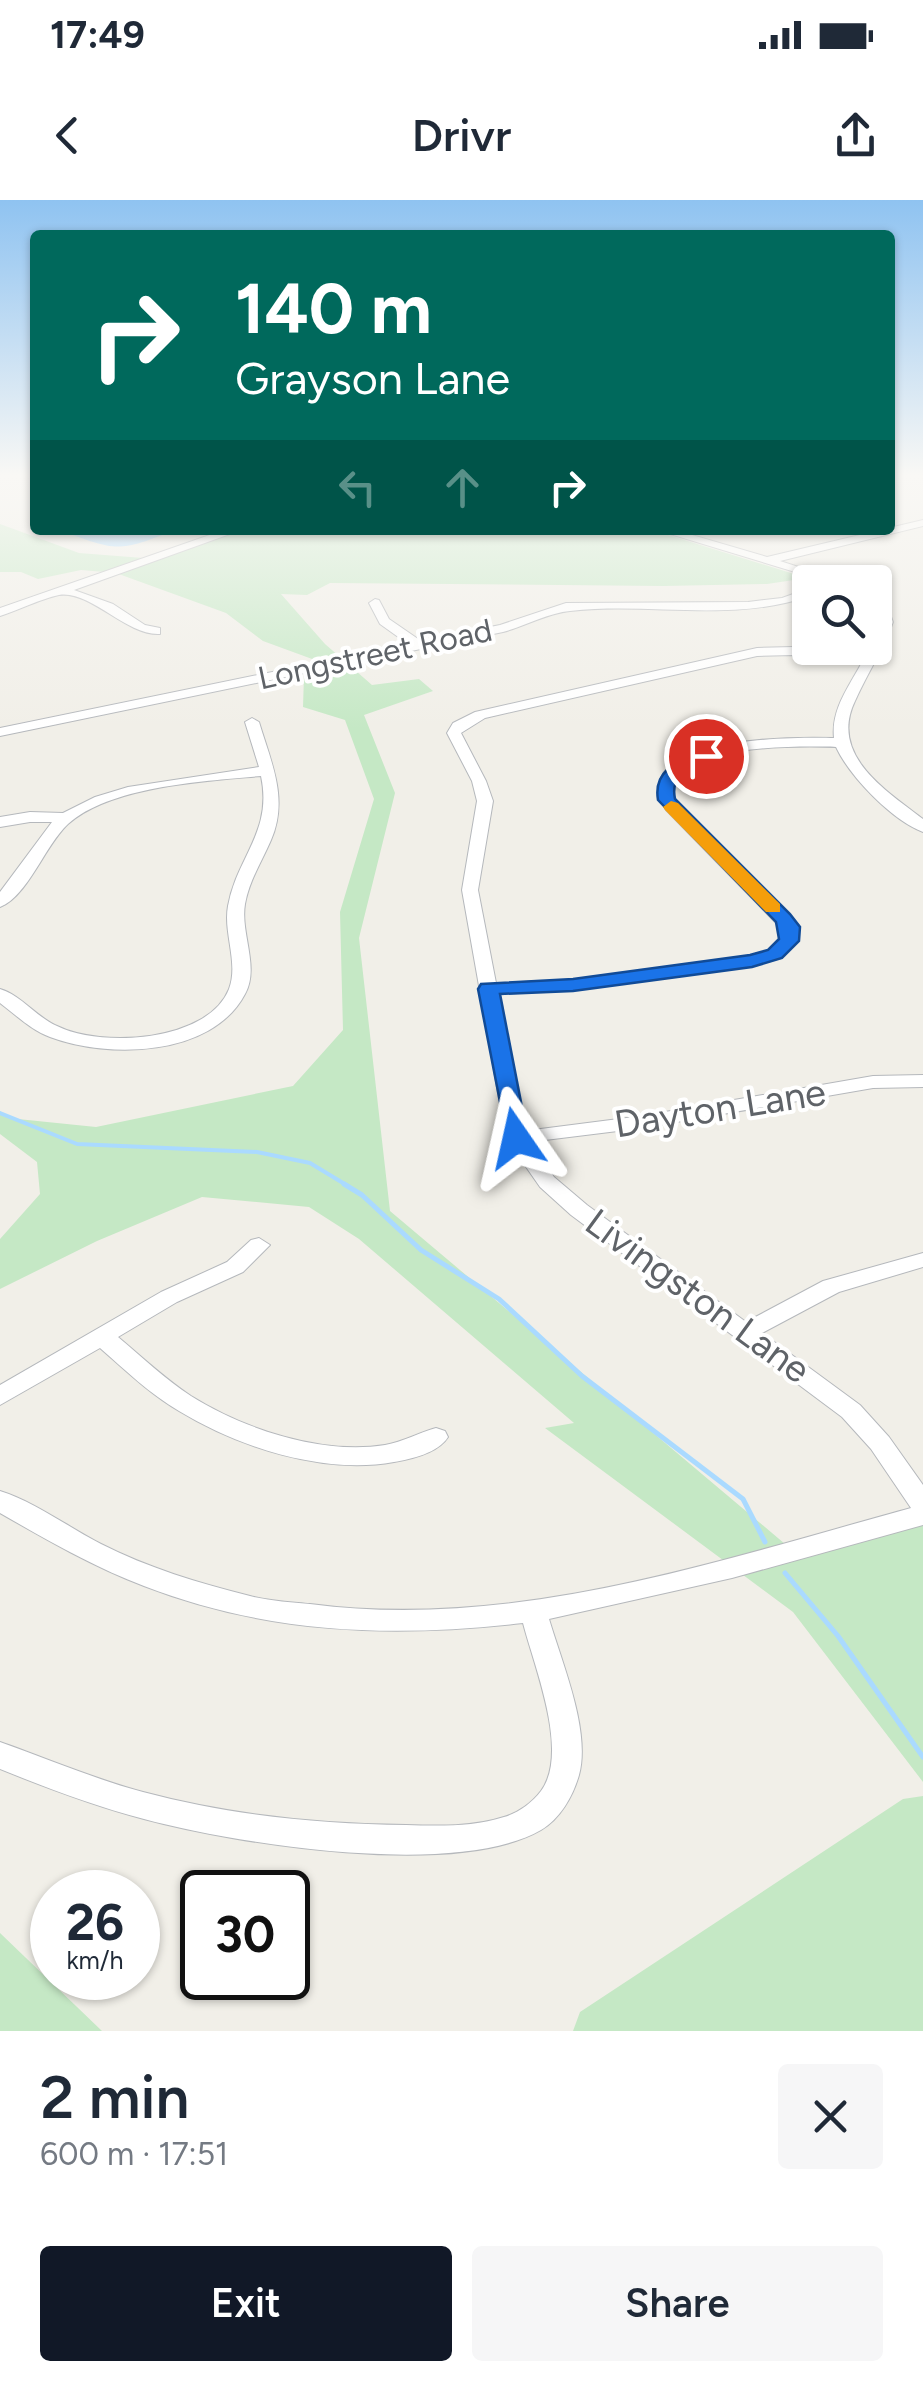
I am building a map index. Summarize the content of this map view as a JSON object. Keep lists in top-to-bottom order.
{
  "streets": {
    "street": ["Longstreet Road", "Dayton Lane", "Livingston Lane"]
  },
  "crossings": [
    ["Dayton Lane", "Livingston Lane"]
  ],
  "page": {
    "status": "17:49",
    "header": "Drivr",
    "turn": ["140 m", "Grayson Lane"],
    "speed": "26 km/h",
    "limit": "30",
    "heading": ["2 min", "600 m · 17:51"],
    "buttons": ["Exit", "Share"]
  }
}
